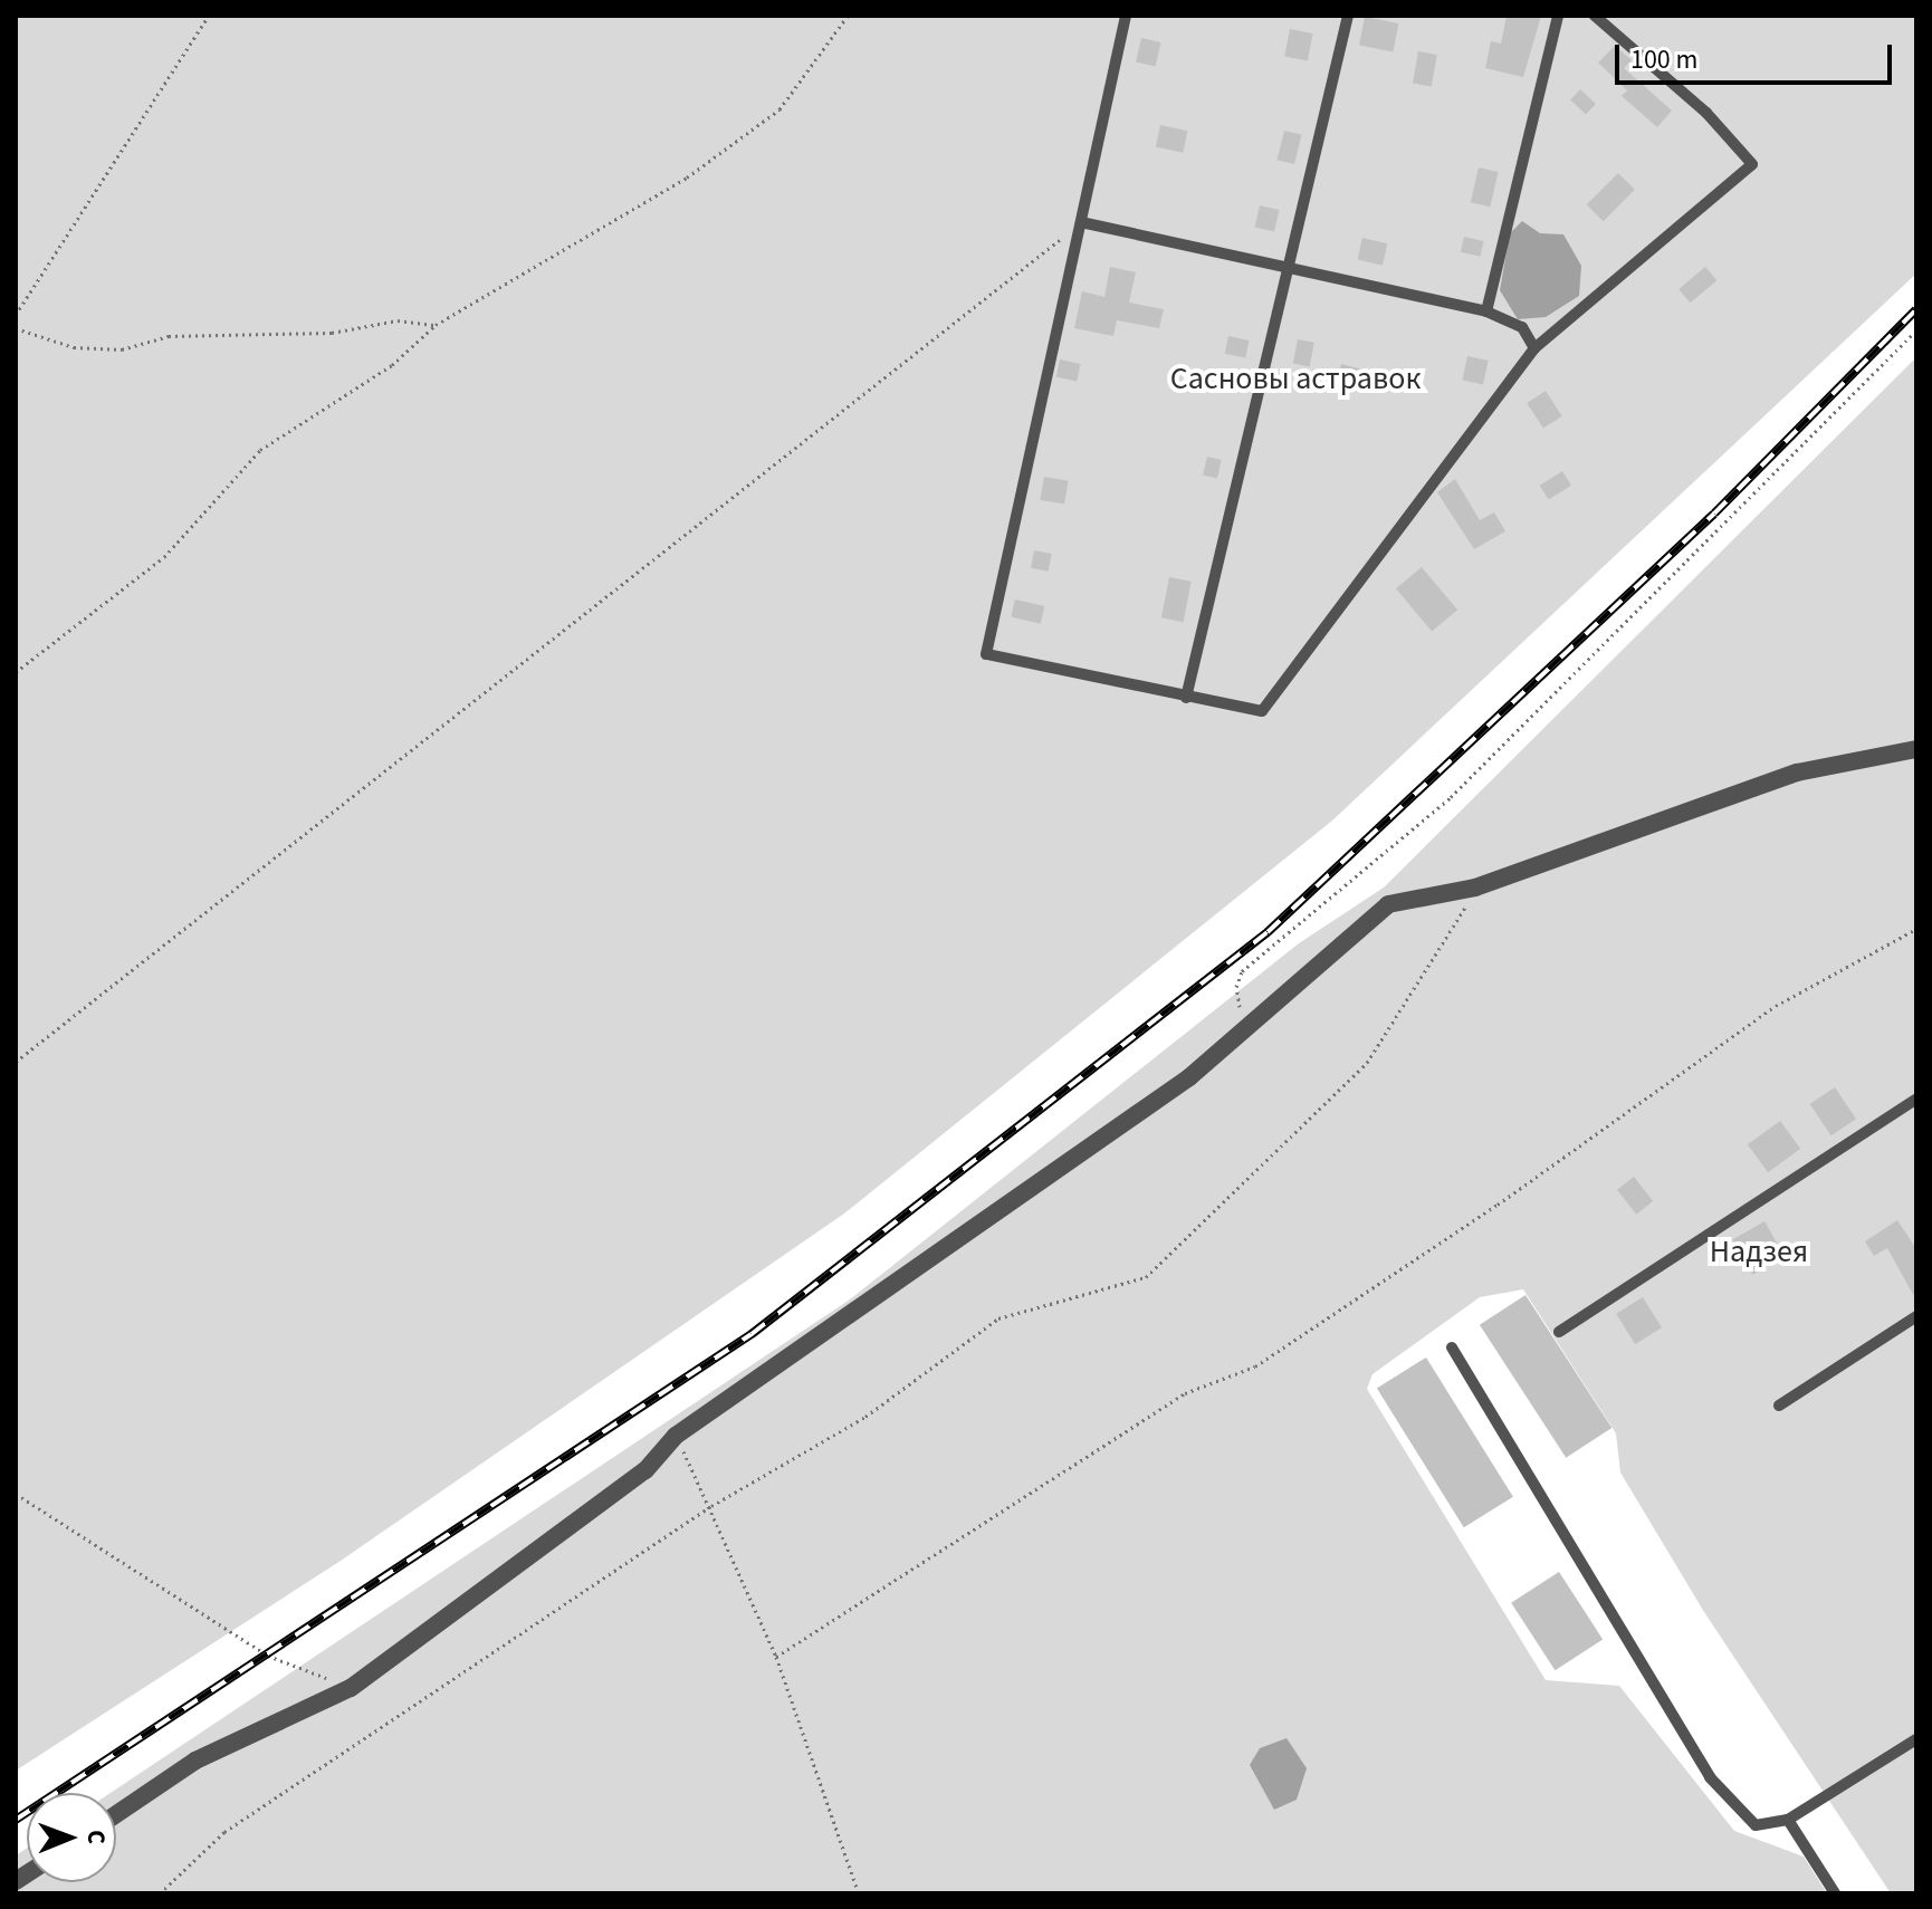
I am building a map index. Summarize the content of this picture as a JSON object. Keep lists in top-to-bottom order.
{
  "parks": ["Сасновы астравок", "Надзея"],
  "scale_bar": "100 m",
  "north": "right"
}
